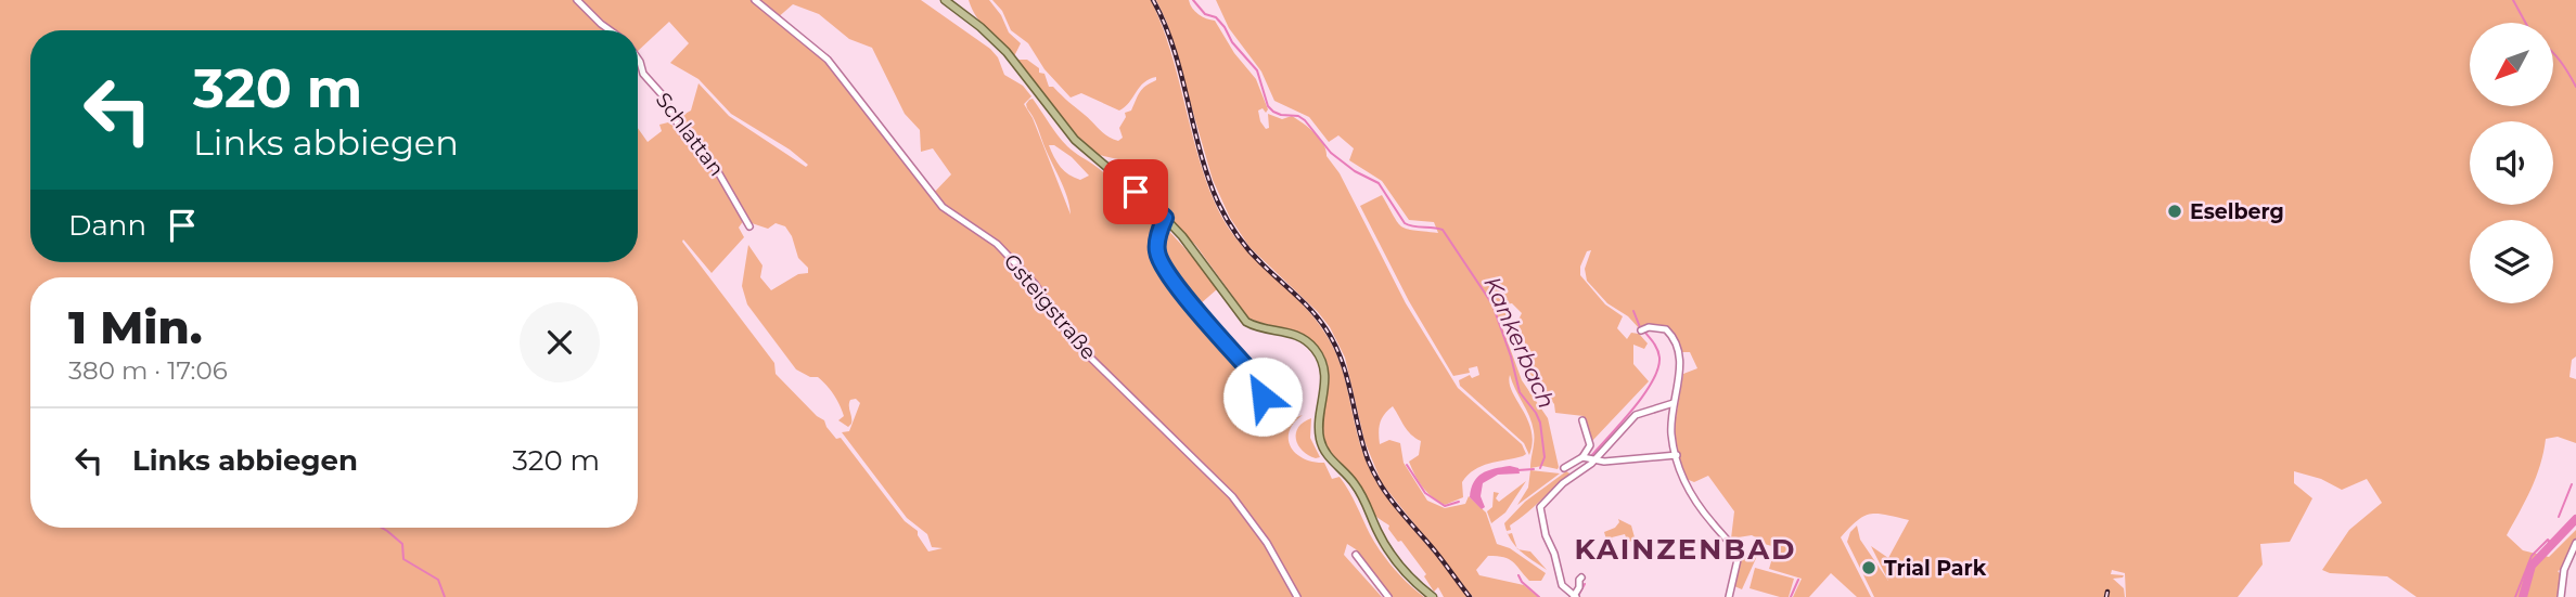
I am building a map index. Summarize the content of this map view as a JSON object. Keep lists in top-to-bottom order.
{
  "streets": {
    "street": ["Schlattan", "Gsteigstraße"]
  },
  "districts": ["KAINZENBAD"],
  "water": ["Kankerbach"],
  "places": ["Eselberg", "Trial Park"],
  "north": "bottom left",
  "page": {
    "turn": ["320 m", "Links abbiegen"],
    "then": "Dann",
    "heading": ["1 Min.", "380 m · 17:06"],
    "list": [
      {
        "name": "Links abbiegen",
        "value": "320 m"
      }
    ]
  }
}
